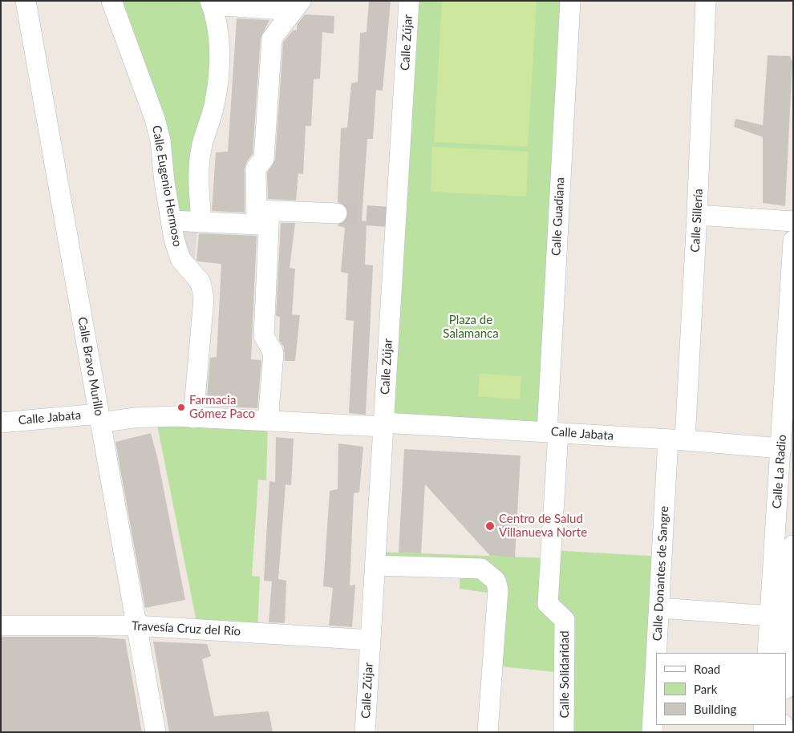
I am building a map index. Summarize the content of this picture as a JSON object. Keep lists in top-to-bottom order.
{
  "streets": {
    "street": [
      "Calle Zújar",
      "Calle Eugenio Hermoso",
      "Calle Guadiana",
      "Calle Sillería",
      "Calle Bravo Murillo",
      "Calle Jabata",
      "Calle La Radio",
      "Calle Donantes de Sangre",
      "Travesía Cruz del Río",
      "Calle Solidaridad"
    ]
  },
  "crossings": [
    ["Calle Zújar", "Calle Jabata"],
    ["Calle Zújar", "Travesía Cruz del Río"],
    ["Calle Eugenio Hermoso", "Calle Jabata"],
    ["Calle Guadiana", "Calle Jabata"],
    ["Calle Guadiana", "Calle Solidaridad"],
    ["Calle Sillería", "Calle Jabata"],
    ["Calle Sillería", "Calle Donantes de Sangre"],
    ["Calle Bravo Murillo", "Calle Jabata"],
    ["Calle Bravo Murillo", "Travesía Cruz del Río"],
    ["Calle Jabata", "Calle La Radio"],
    ["Calle Jabata", "Calle Donantes de Sangre"],
    ["Calle Jabata", "Calle Solidaridad"]
  ],
  "parks": ["Plaza de Salamanca"],
  "places": ["Farmacia Gómez Paco", "Centro de Salud Villanueva Norte"],
  "legend": ["Road", "Park", "Building"]
}
